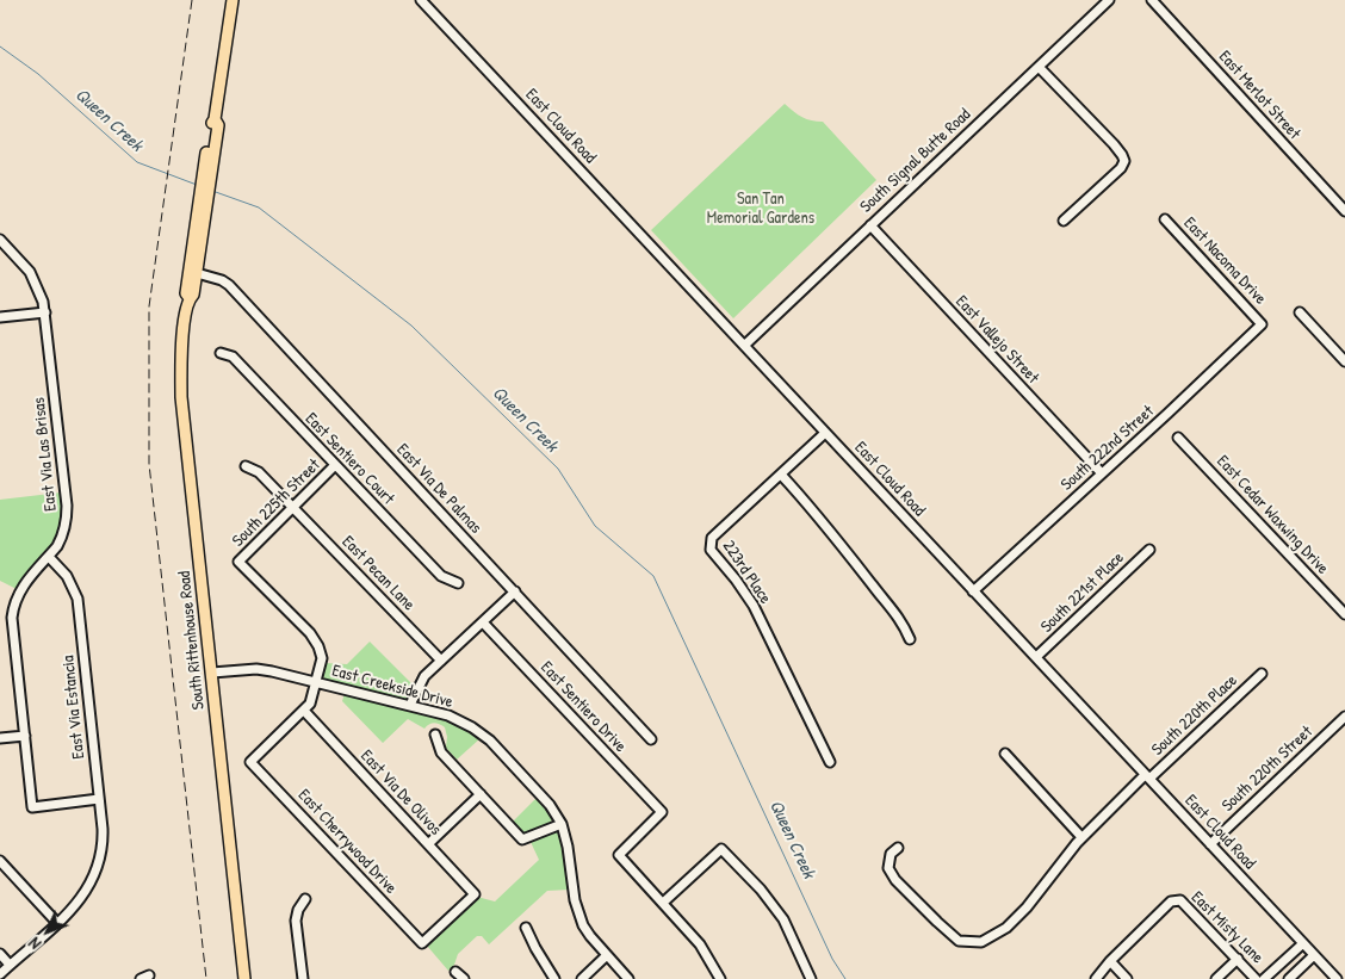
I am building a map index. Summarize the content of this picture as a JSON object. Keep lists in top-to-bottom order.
{
  "streets": {
    "main road": ["South Rittenhouse Road"],
    "street": [
      "East Merlot Street",
      "East Cloud Road",
      "South Signal Butte Road",
      "East Nacoma Drive",
      "East Vallejo Street",
      "South 222nd Street",
      "East Via Las Brisas",
      "East Sentiero Court",
      "East Via De Palmas",
      "South 225th Street",
      "East Cedar Waxwing Drive",
      "223rd Place",
      "East Pecan Lane",
      "South 221st Place",
      "East Creekside Drive",
      "East Via Estancia",
      "East Sentiero Drive",
      "South 220th Place",
      "South 220th Street",
      "East Via De Olivos",
      "East Cherrywood Drive",
      "East Misty Lane"
    ]
  },
  "crossings": [
    ["East Cloud Road", "South Signal Butte Road"],
    ["East Cloud Road", "South 222nd Street"],
    ["East Cloud Road", "223rd Place"],
    ["East Cloud Road", "South 221st Place"],
    ["East Cloud Road", "South 220th Place"],
    ["East Cloud Road", "South 220th Street"],
    ["South Signal Butte Road", "East Vallejo Street"],
    ["East Nacoma Drive", "South 222nd Street"],
    ["East Vallejo Street", "South 222nd Street"],
    ["East Via Las Brisas", "East Via Estancia"],
    ["East Sentiero Court", "South 225th Street"],
    ["East Via De Palmas", "South Rittenhouse Road"],
    ["South 225th Street", "East Pecan Lane"],
    ["South 225th Street", "East Creekside Drive"],
    ["South Rittenhouse Road", "East Creekside Drive"],
    ["East Via De Olivos", "East Cherrywood Drive"]
  ],
  "water": ["Queen Creek"],
  "parks": ["San Tan Memorial Gardens"],
  "north": "bottom left"
}
